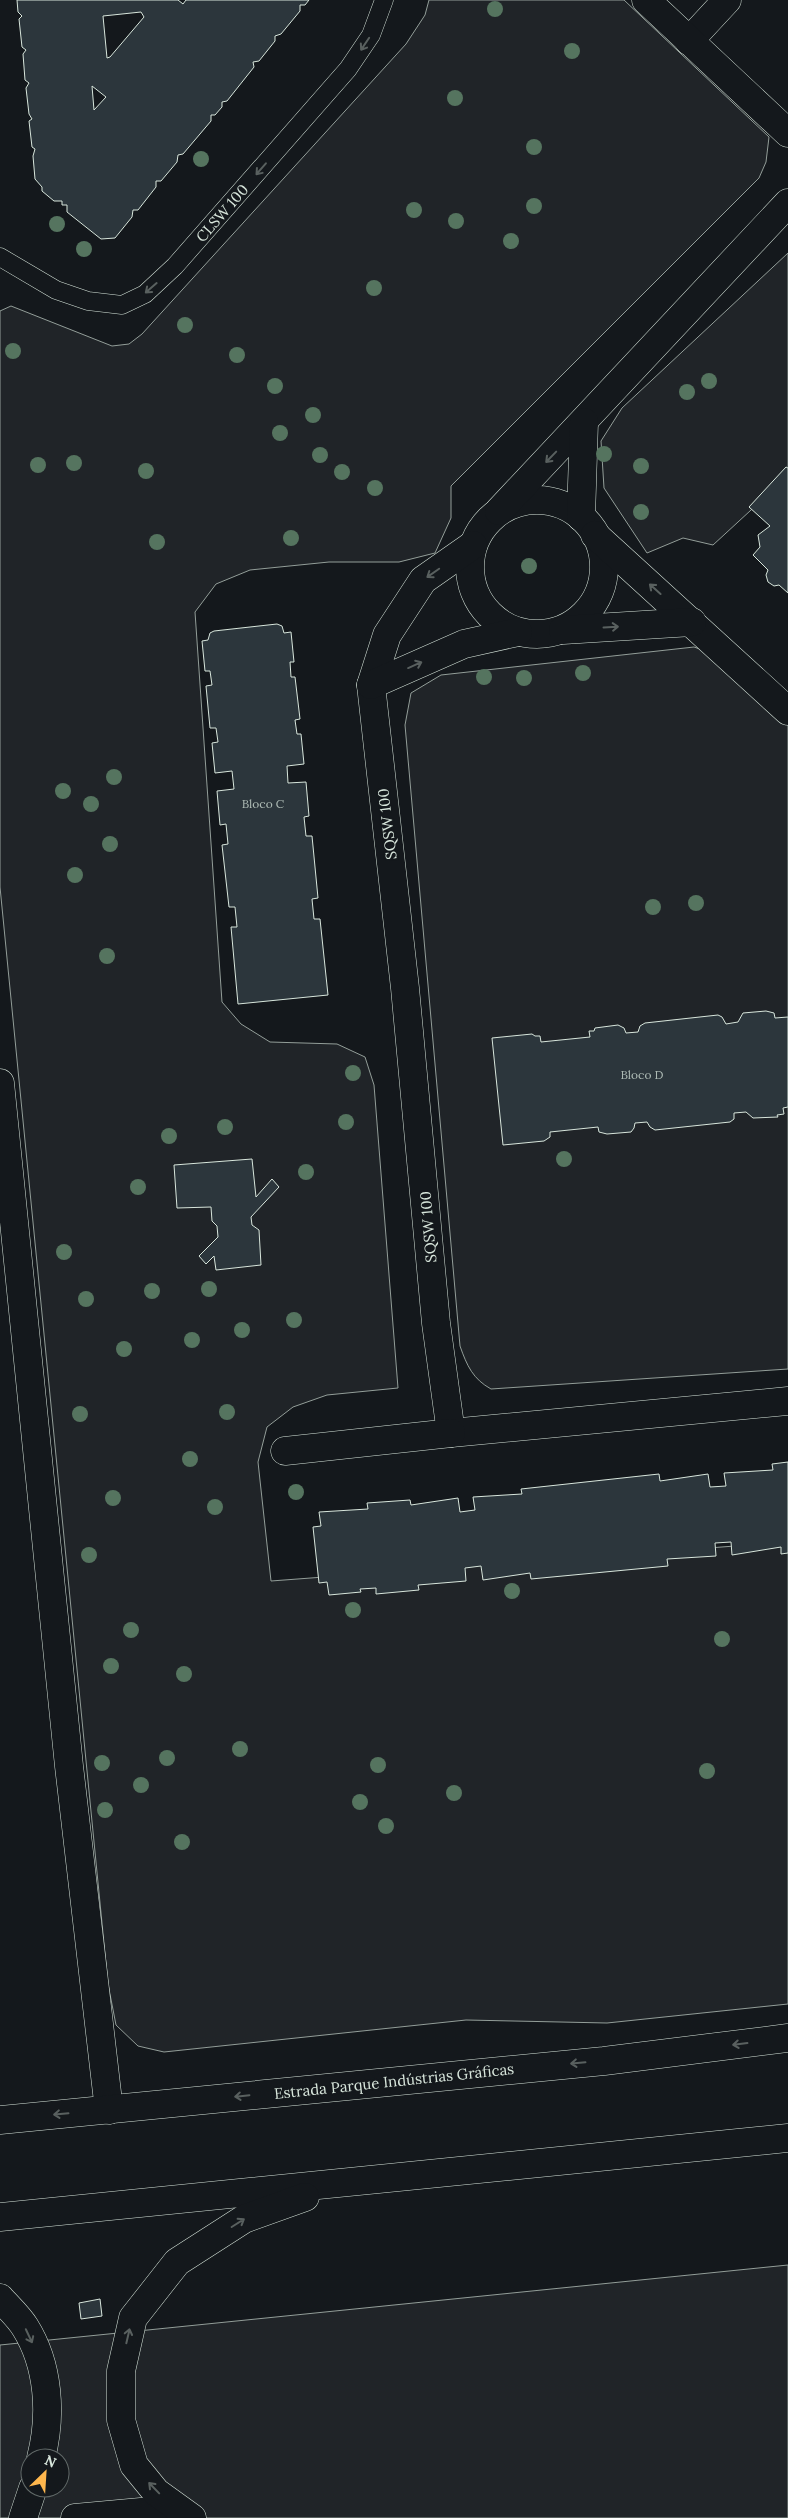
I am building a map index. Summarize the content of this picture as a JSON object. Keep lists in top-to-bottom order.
{
  "streets": {
    "street": ["SQSW 100", "Estrada Parque Indústrias Gráficas"],
    "lane": ["CLSW 100"]
  },
  "one_way": ["CLSW 100"],
  "house_numbers": ["Bloco C", "Bloco D"],
  "north": "top right"
}
